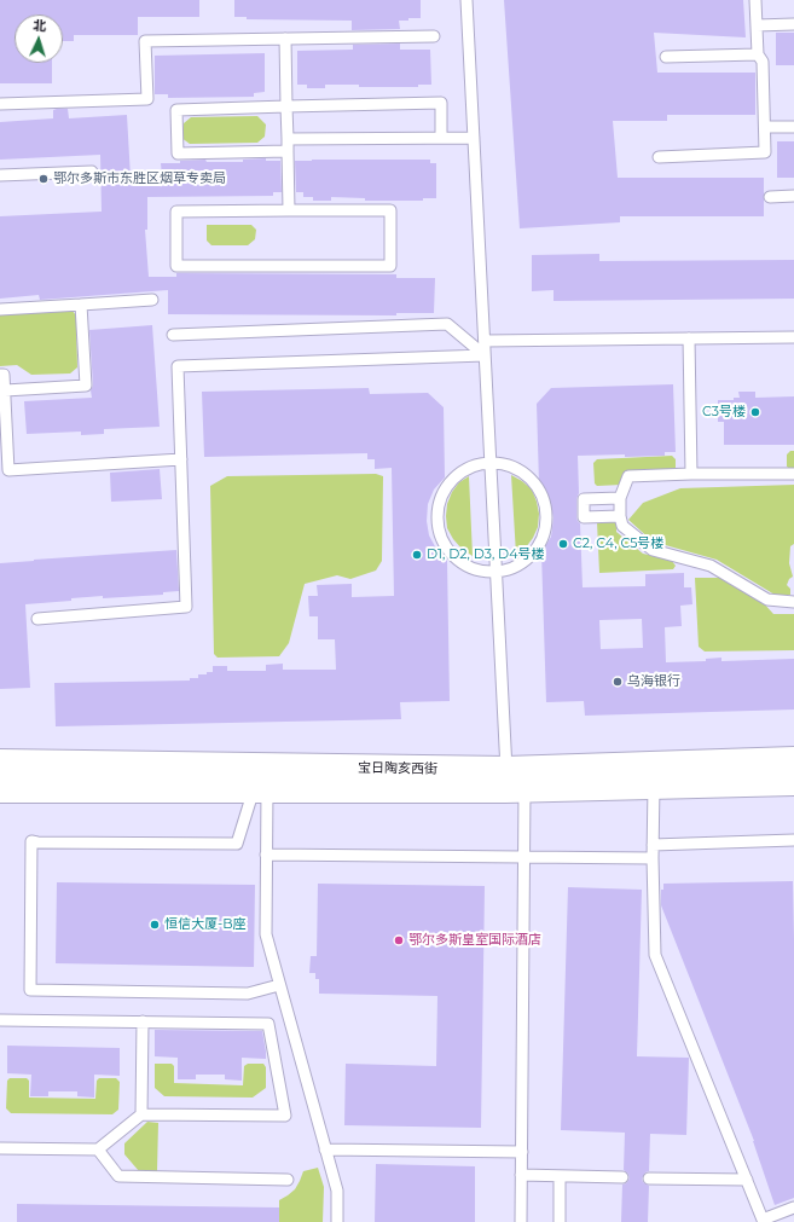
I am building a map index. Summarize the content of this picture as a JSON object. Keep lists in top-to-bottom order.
{
  "streets": {
    "street": ["宝日陶亥西街"]
  },
  "places": [
    "鄂尔多斯市东胜区烟草专卖局",
    "C3号楼",
    "C2, C4, C5号楼",
    "D1, D2, D3, D4号楼",
    "乌海银行",
    "恒信大厦-B座",
    "鄂尔多斯皇室国际酒店"
  ],
  "north": "top"
}
